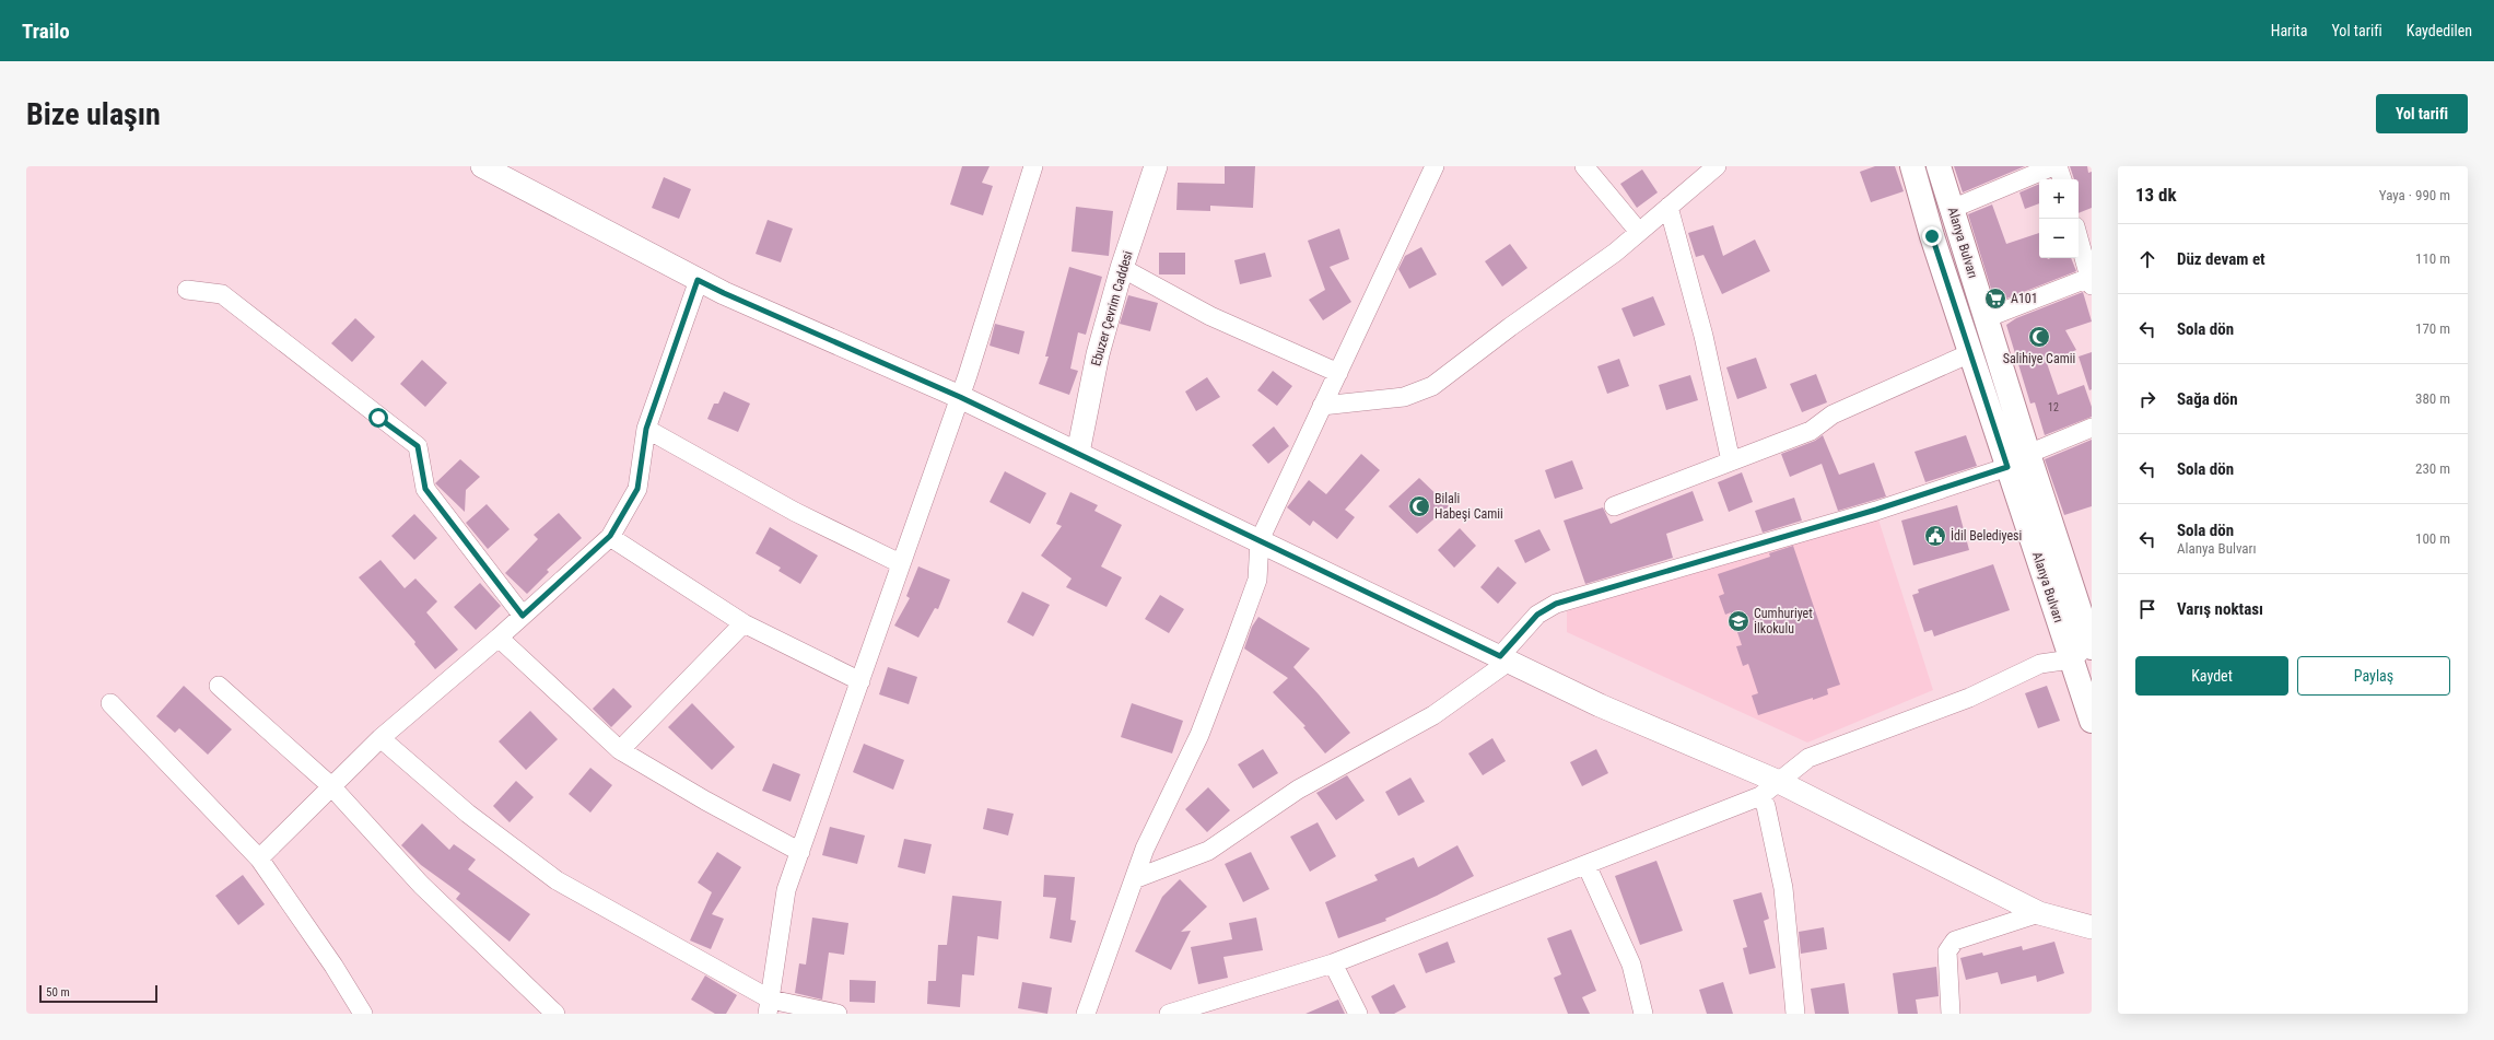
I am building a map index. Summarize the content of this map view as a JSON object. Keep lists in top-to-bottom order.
{
  "streets": {
    "main road": ["Alanya Bulvarı"],
    "street": ["Ebuzer Çevrim Caddesi"]
  },
  "places": {
    "supermarket": ["A101"],
    "mosque": ["Salihiye Camii", "Bilali Habeşi Camii"],
    "public building": ["İdil Belediyesi"],
    "school or university": ["Cumhuriyet İlkokulu"]
  },
  "house_numbers": ["12"],
  "scale_bar": "50 m",
  "page": {
    "header": "Trailo",
    "nav": ["Harita", "Yol tarifi", "Kaydedilen"],
    "buttons": [
      "Yol tarifi",
      ["Kaydet", "Paylaş"]
    ],
    "title": "Bize ulaşın",
    "heading": ["13 dk", "Yaya · 990 m"],
    "map_buttons": ["+", "−"],
    "list": [
      ["Düz devam et", "110 m"],
      ["Sola dön", "170 m"],
      ["Sağa dön", "380 m"],
      ["Sola dön", "230 m"],
      ["Sola dön", "Alanya Bulvarı", "100 m"],
      "Varış noktası"
    ],
    "scale": "50 m"
  }
}
